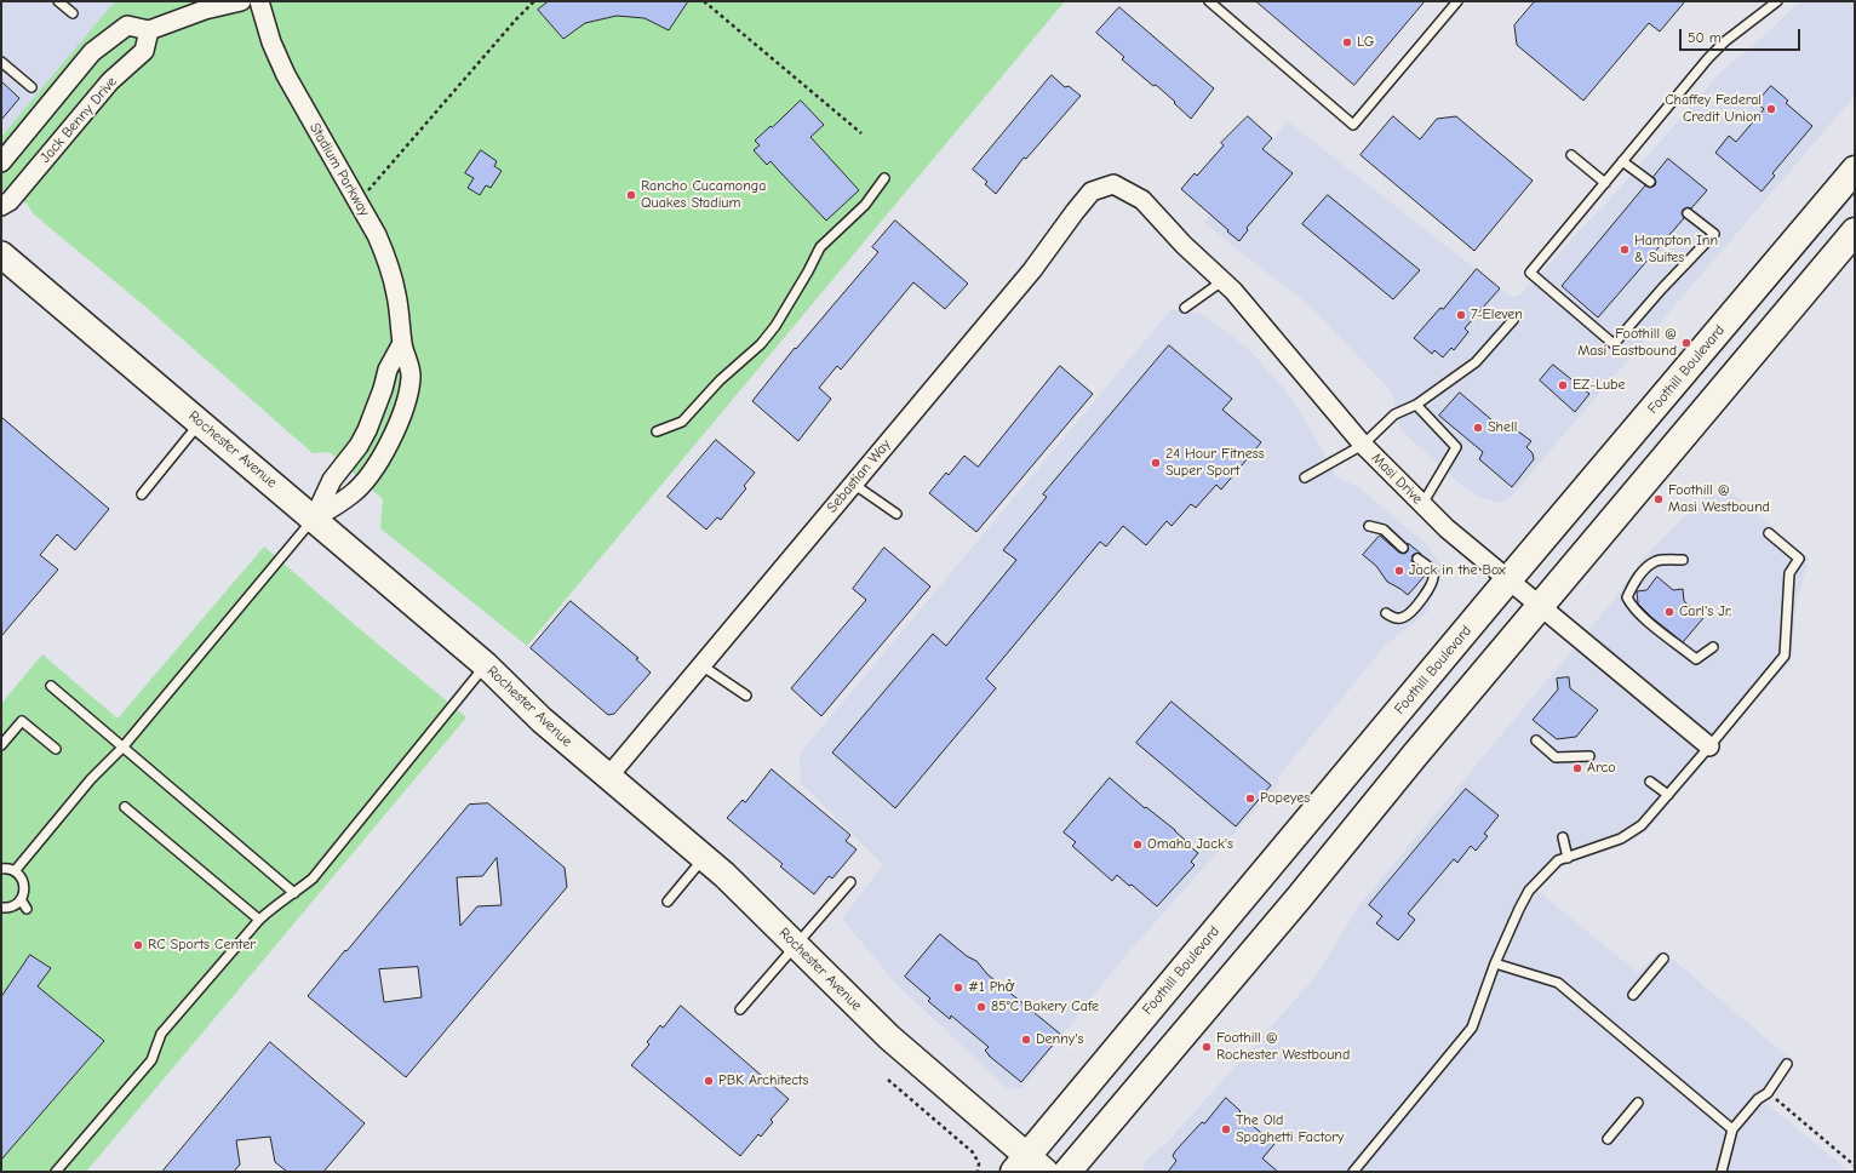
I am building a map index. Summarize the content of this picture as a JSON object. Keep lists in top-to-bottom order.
{
  "streets": {
    "main road": ["Foothill Boulevard", "Rochester Avenue"],
    "street": [
      "Jack Benny Drive",
      "Stadium Parkway",
      "Sebastian Way",
      "Masi Drive"
    ]
  },
  "crossings": [
    ["Stadium Parkway", "Rochester Avenue"],
    ["Foothill Boulevard", "Rochester Avenue"],
    ["Foothill Boulevard", "Masi Drive"],
    ["Rochester Avenue", "Sebastian Way"],
    ["Sebastian Way", "Masi Drive"]
  ],
  "places": [
    "LG",
    "Chaffey Federal Credit Union",
    "Rancho Cucamonga Quakes Stadium",
    "Hampton Inn & Suites",
    "7-Eleven",
    "Foothill @ Masi Eastbound",
    "EZ-Lube",
    "Shell",
    "24 Hour Fitness Super Sport",
    "Foothill @ Masi Westbound",
    "Jack in the Box",
    "Carl's Jr.",
    "Arco",
    "Popeyes",
    "Omaha Jack's",
    "RC Sports Center",
    "#1 Phở",
    "85°C Bakery Cafe",
    "Denny's",
    "Foothill @ Rochester Westbound",
    "PBK Architects",
    "The Old Spaghetti Factory"
  ],
  "scale_bar": "50 m"
}
